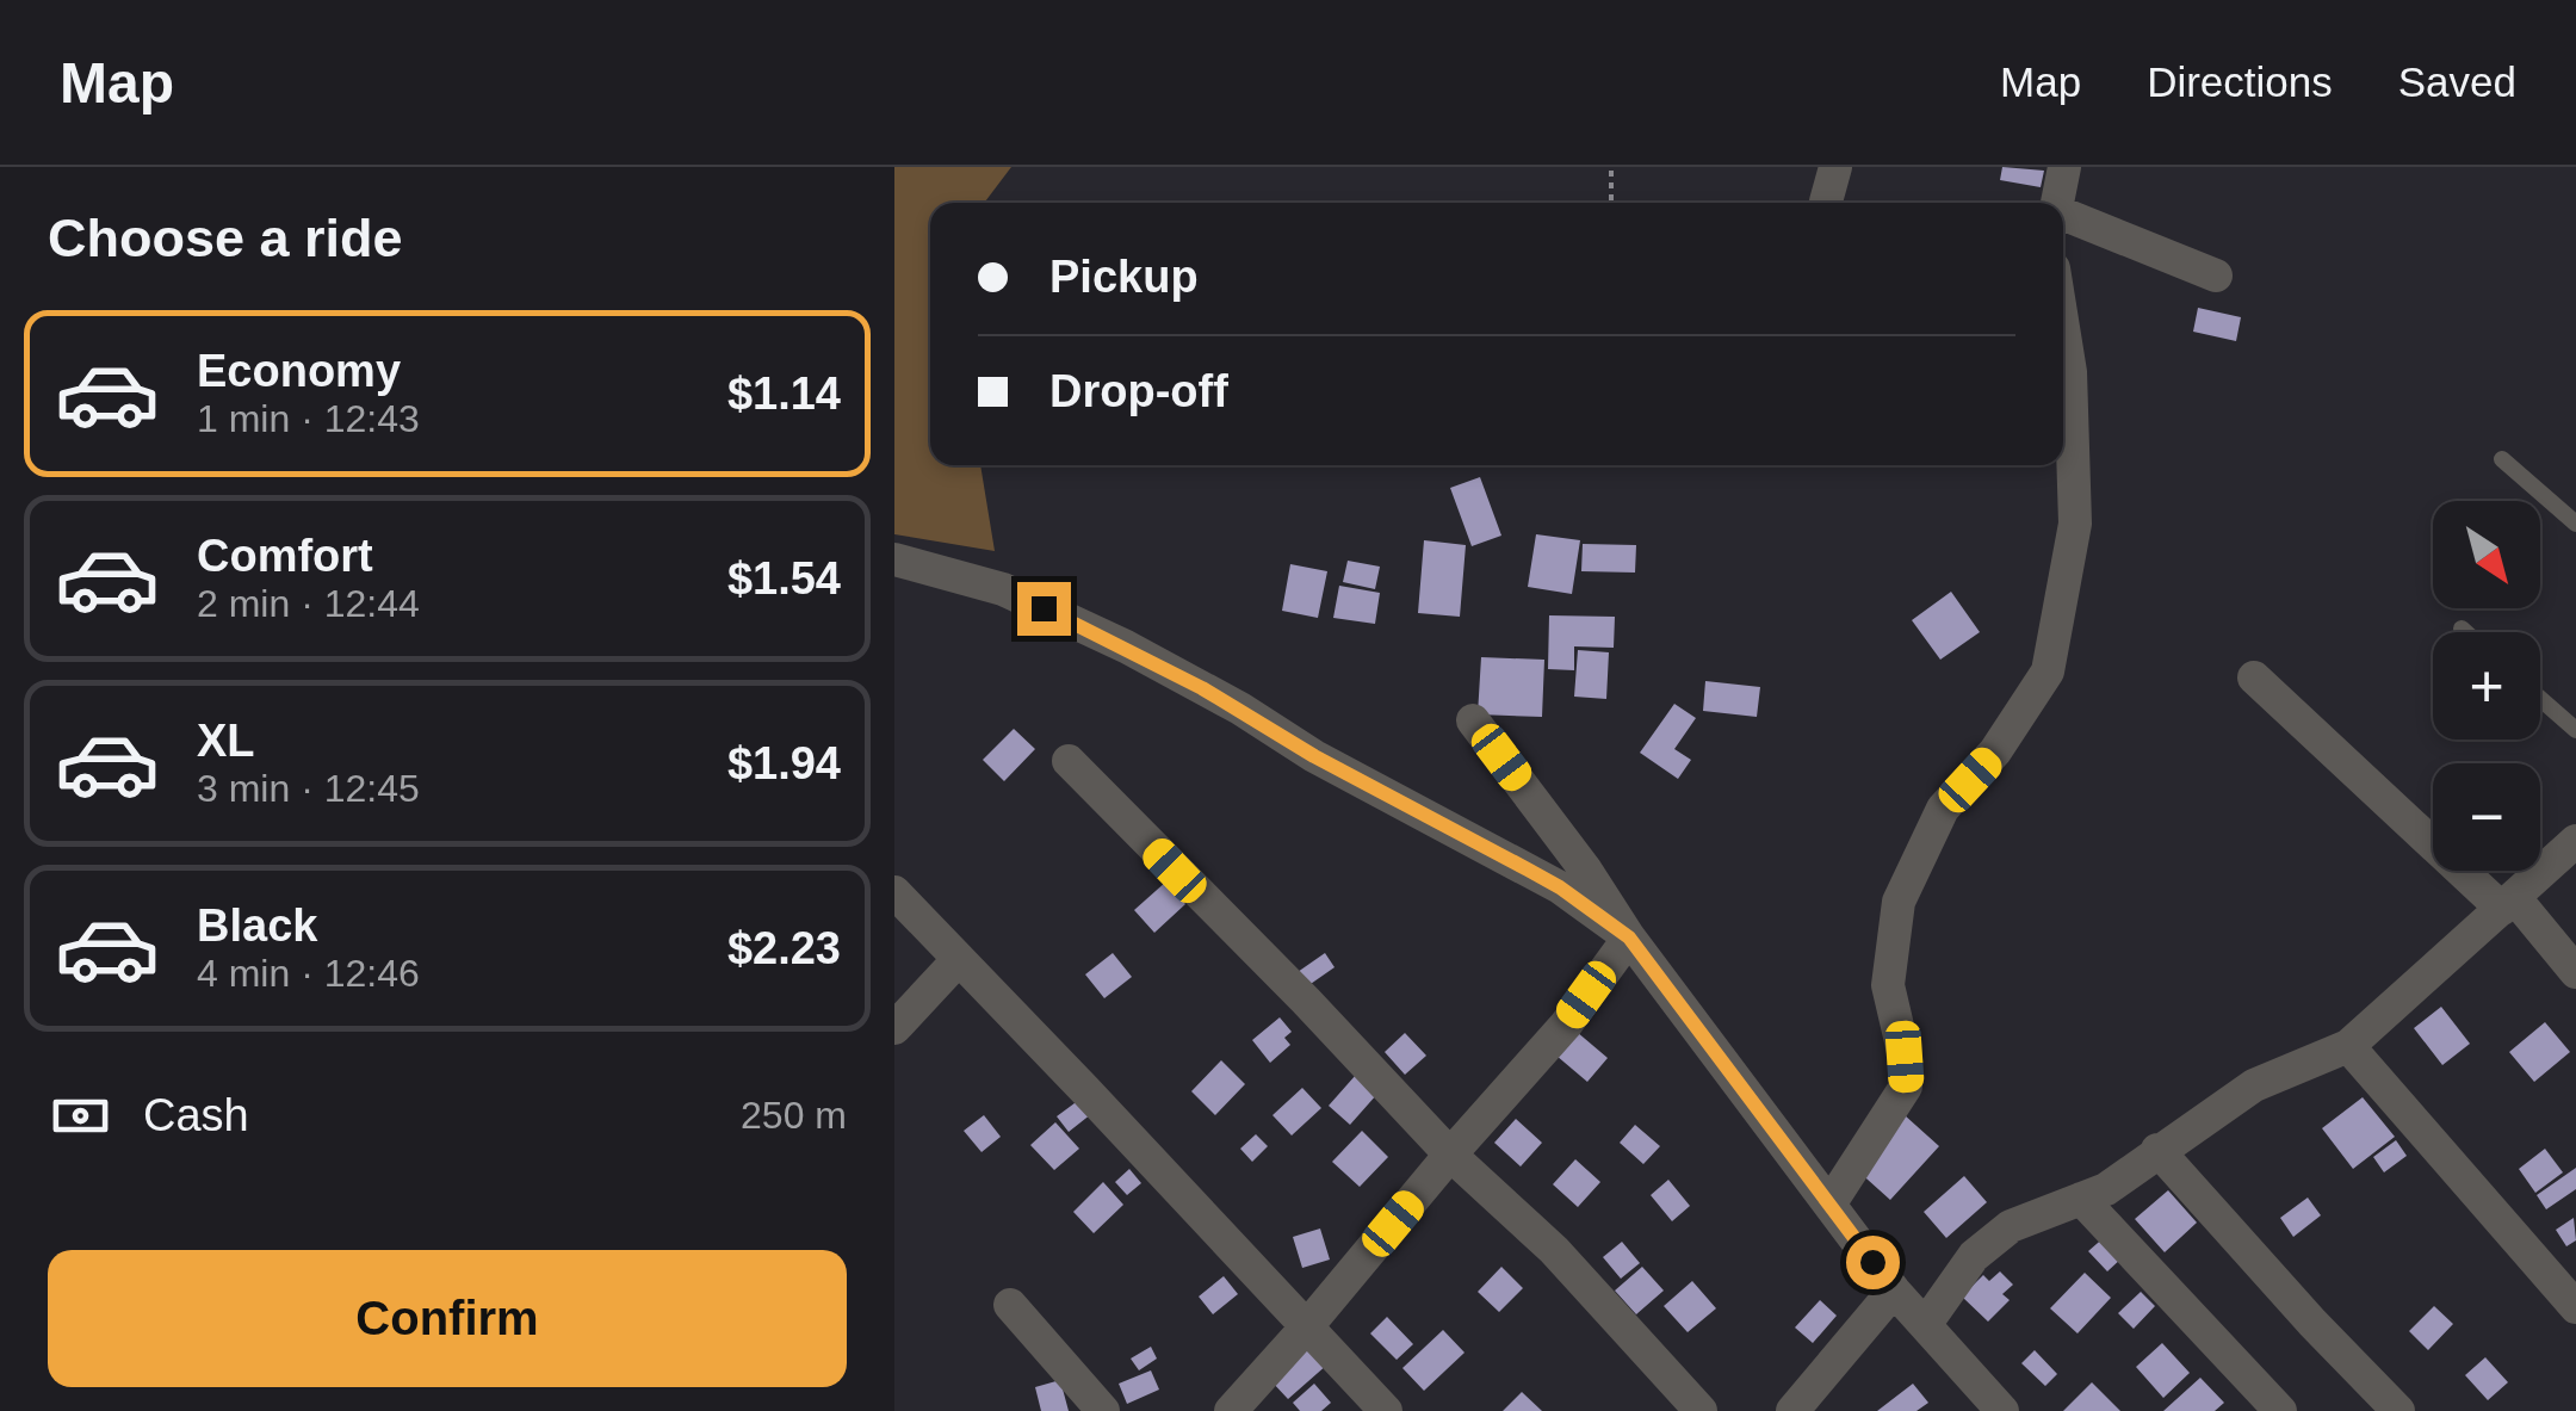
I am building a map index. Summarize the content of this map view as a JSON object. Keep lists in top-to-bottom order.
{
  "north": "bottom right",
  "page": {
    "header": "Map",
    "nav": ["Map", "Directions", "Saved"],
    "heading": "Choose a ride",
    "banner": ["Pickup", "Drop-off"],
    "list": [
      {
        "name": "Economy",
        "note": "1 min · 12:43",
        "value": "$1.14"
      },
      {
        "name": "Comfort",
        "note": "2 min · 12:44",
        "value": "$1.54"
      },
      {
        "name": "XL",
        "note": "3 min · 12:45",
        "value": "$1.94"
      },
      {
        "name": "Black",
        "note": "4 min · 12:46",
        "value": "$2.23"
      }
    ],
    "map_buttons": ["+", "−"],
    "pay": ["Cash", "250 m"],
    "buttons": "Confirm"
  }
}
